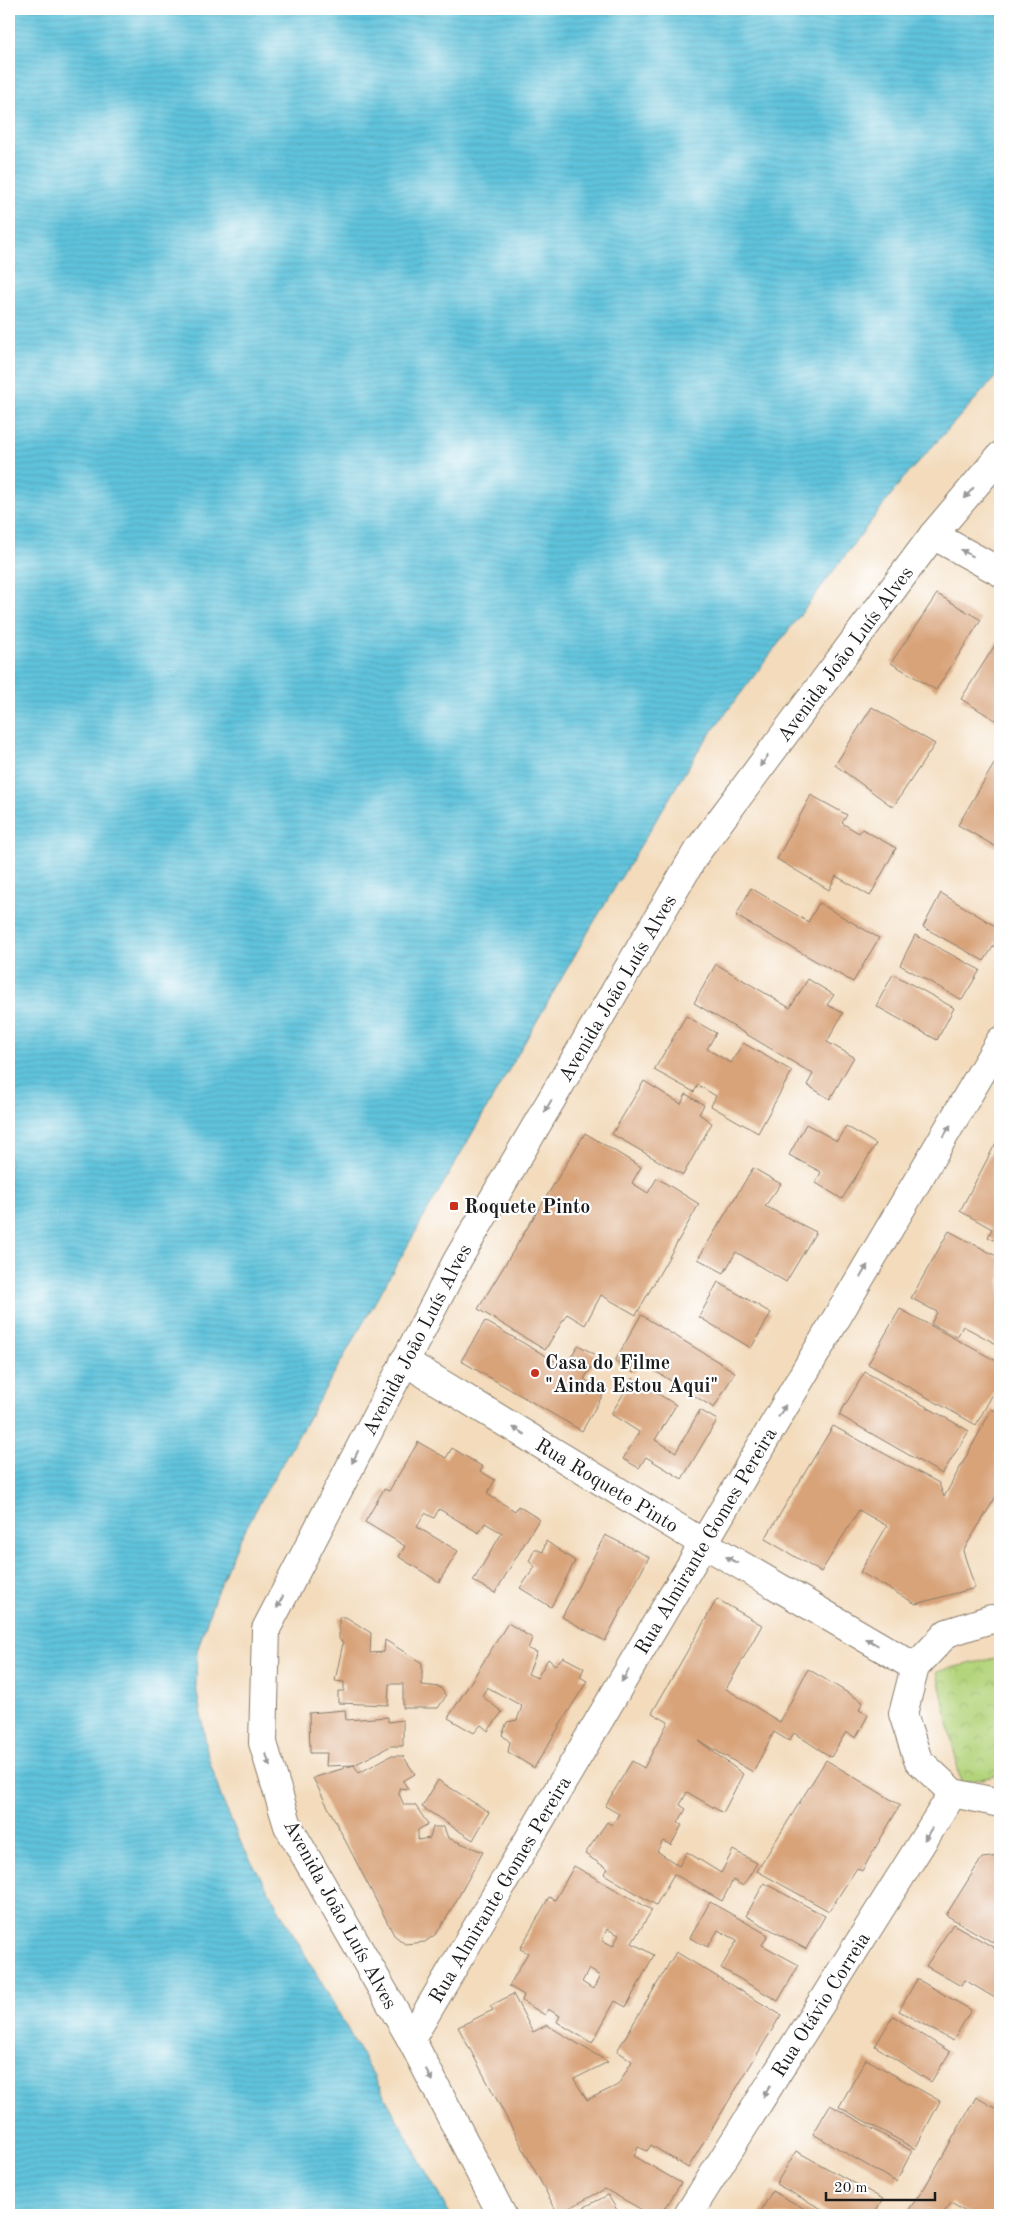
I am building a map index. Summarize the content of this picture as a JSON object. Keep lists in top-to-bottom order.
{
  "streets": {
    "street": [
      "Avenida João Luís Alves",
      "Rua Roquete Pinto",
      "Rua Almirante Gomes Pereira",
      "Rua Otávio Correia"
    ]
  },
  "crossings": [
    ["Avenida João Luís Alves", "Rua Roquete Pinto"],
    ["Avenida João Luís Alves", "Rua Almirante Gomes Pereira"],
    ["Rua Roquete Pinto", "Rua Almirante Gomes Pereira"]
  ],
  "one_way": ["Avenida João Luís Alves", "Rua Roquete Pinto", "Rua Otávio Correia"],
  "places": {
    "transit": ["Roquete Pinto"],
    "other": ["Casa do Filme \"Ainda Estou Aqui\""]
  },
  "scale_bar": "20 m"
}
